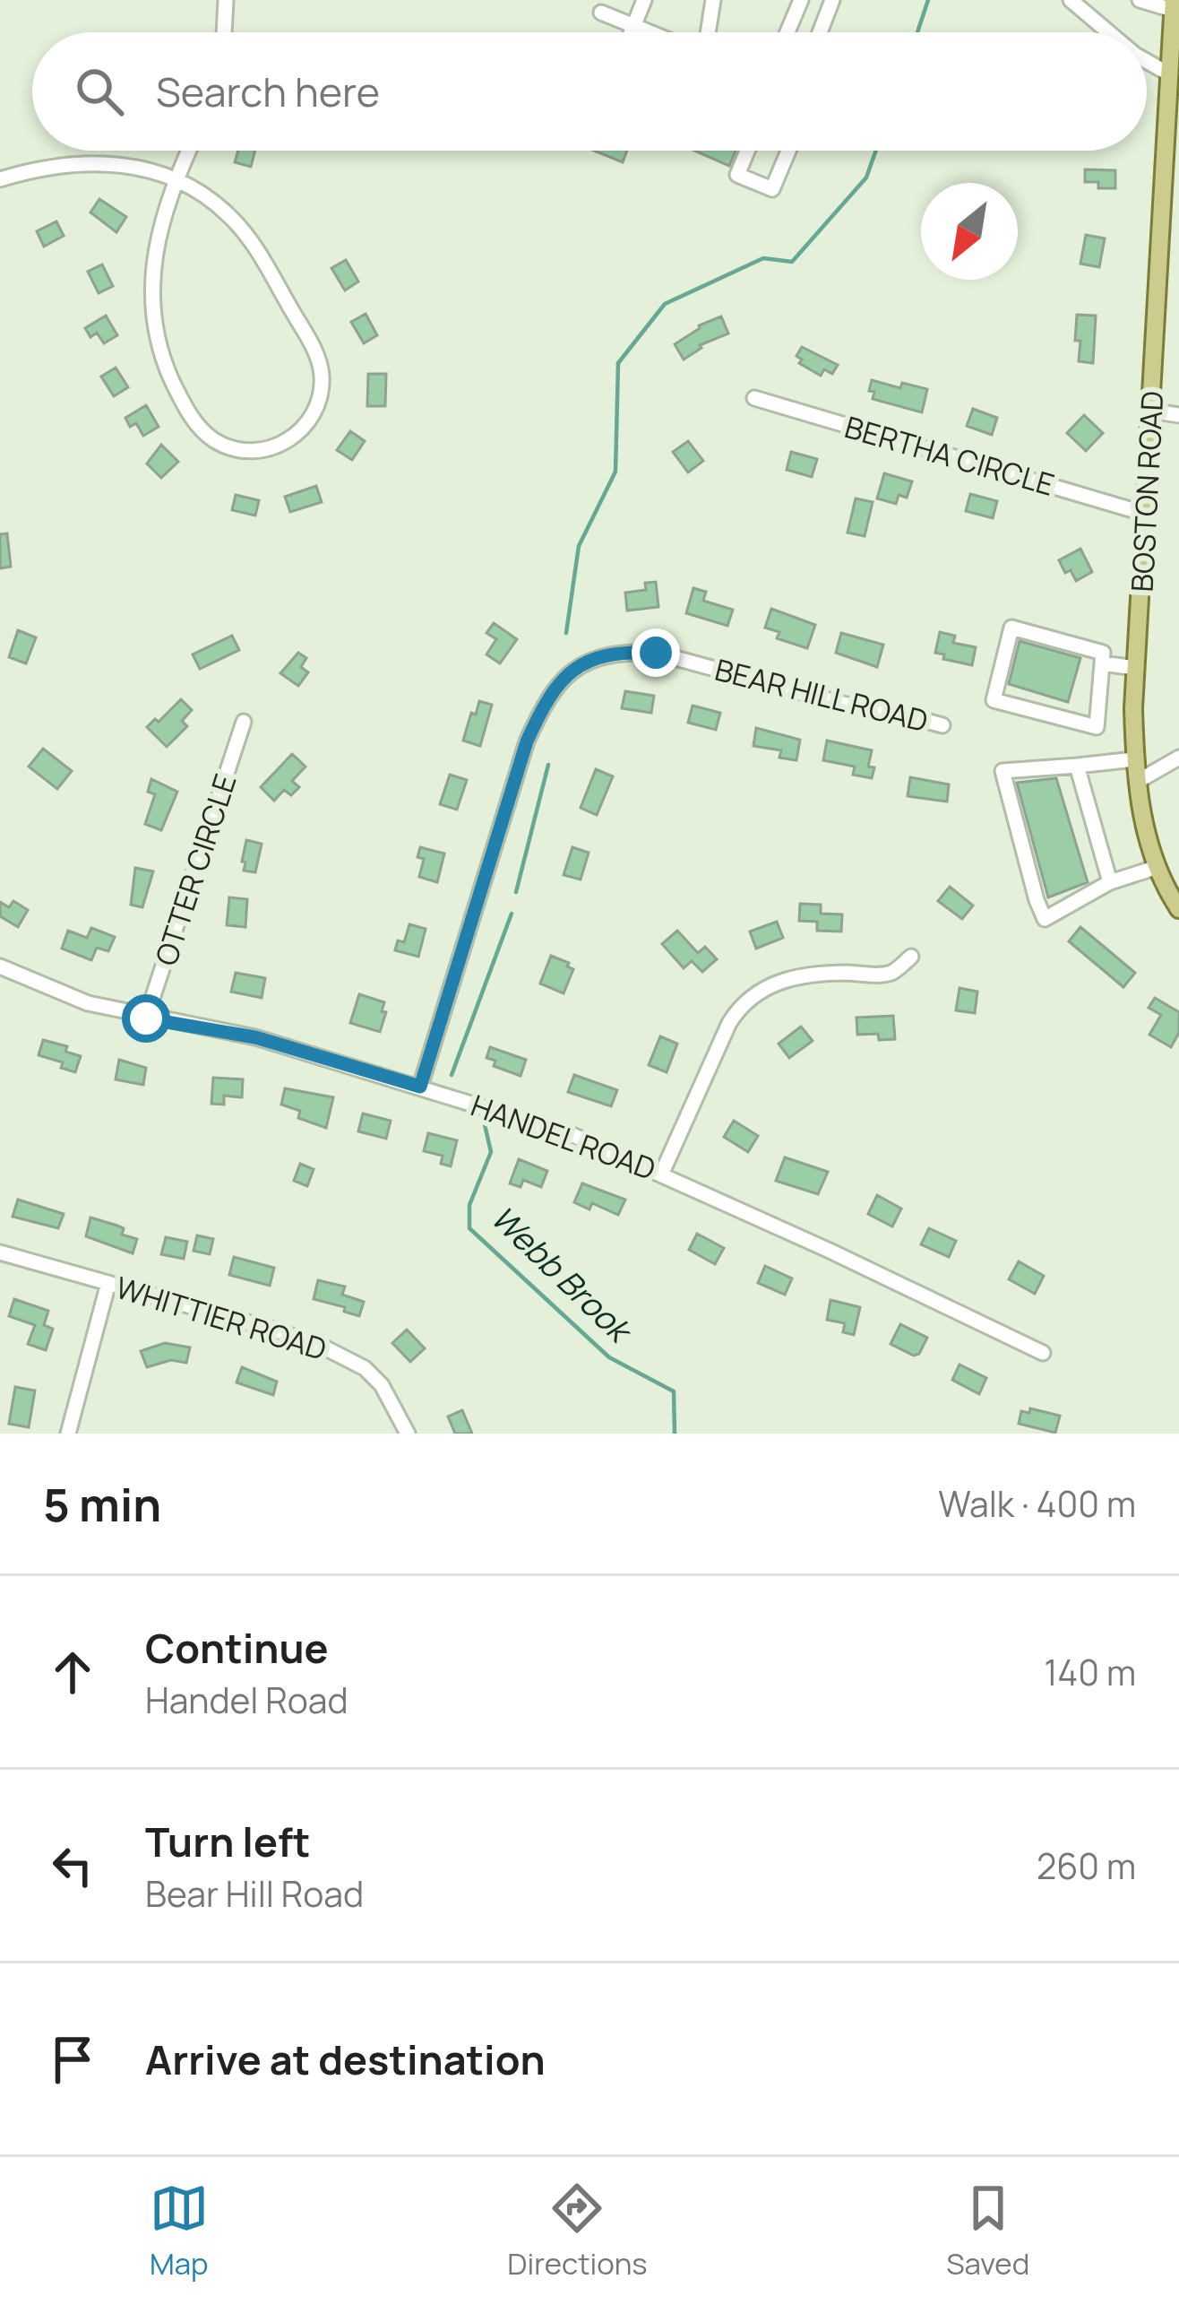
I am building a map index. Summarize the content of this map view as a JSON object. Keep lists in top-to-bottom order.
{
  "streets": {
    "main road": ["BOSTON ROAD"],
    "street": [
      "BERTHA CIRCLE",
      "BEAR HILL ROAD",
      "OTTER CIRCLE",
      "HANDEL ROAD",
      "WHITTIER ROAD"
    ]
  },
  "crossings": [
    ["BERTHA CIRCLE", "BOSTON ROAD"],
    ["BEAR HILL ROAD", "HANDEL ROAD"],
    ["OTTER CIRCLE", "HANDEL ROAD"]
  ],
  "water": ["Webb Brook"],
  "north": "bottom left",
  "page": {
    "search": "Search here",
    "heading": ["5 min", "Walk · 400 m"],
    "list": [
      ["Continue", "Handel Road", "140 m"],
      ["Turn left", "Bear Hill Road", "260 m"],
      "Arrive at destination"
    ],
    "nav": ["Map", "Directions", "Saved"]
  }
}
